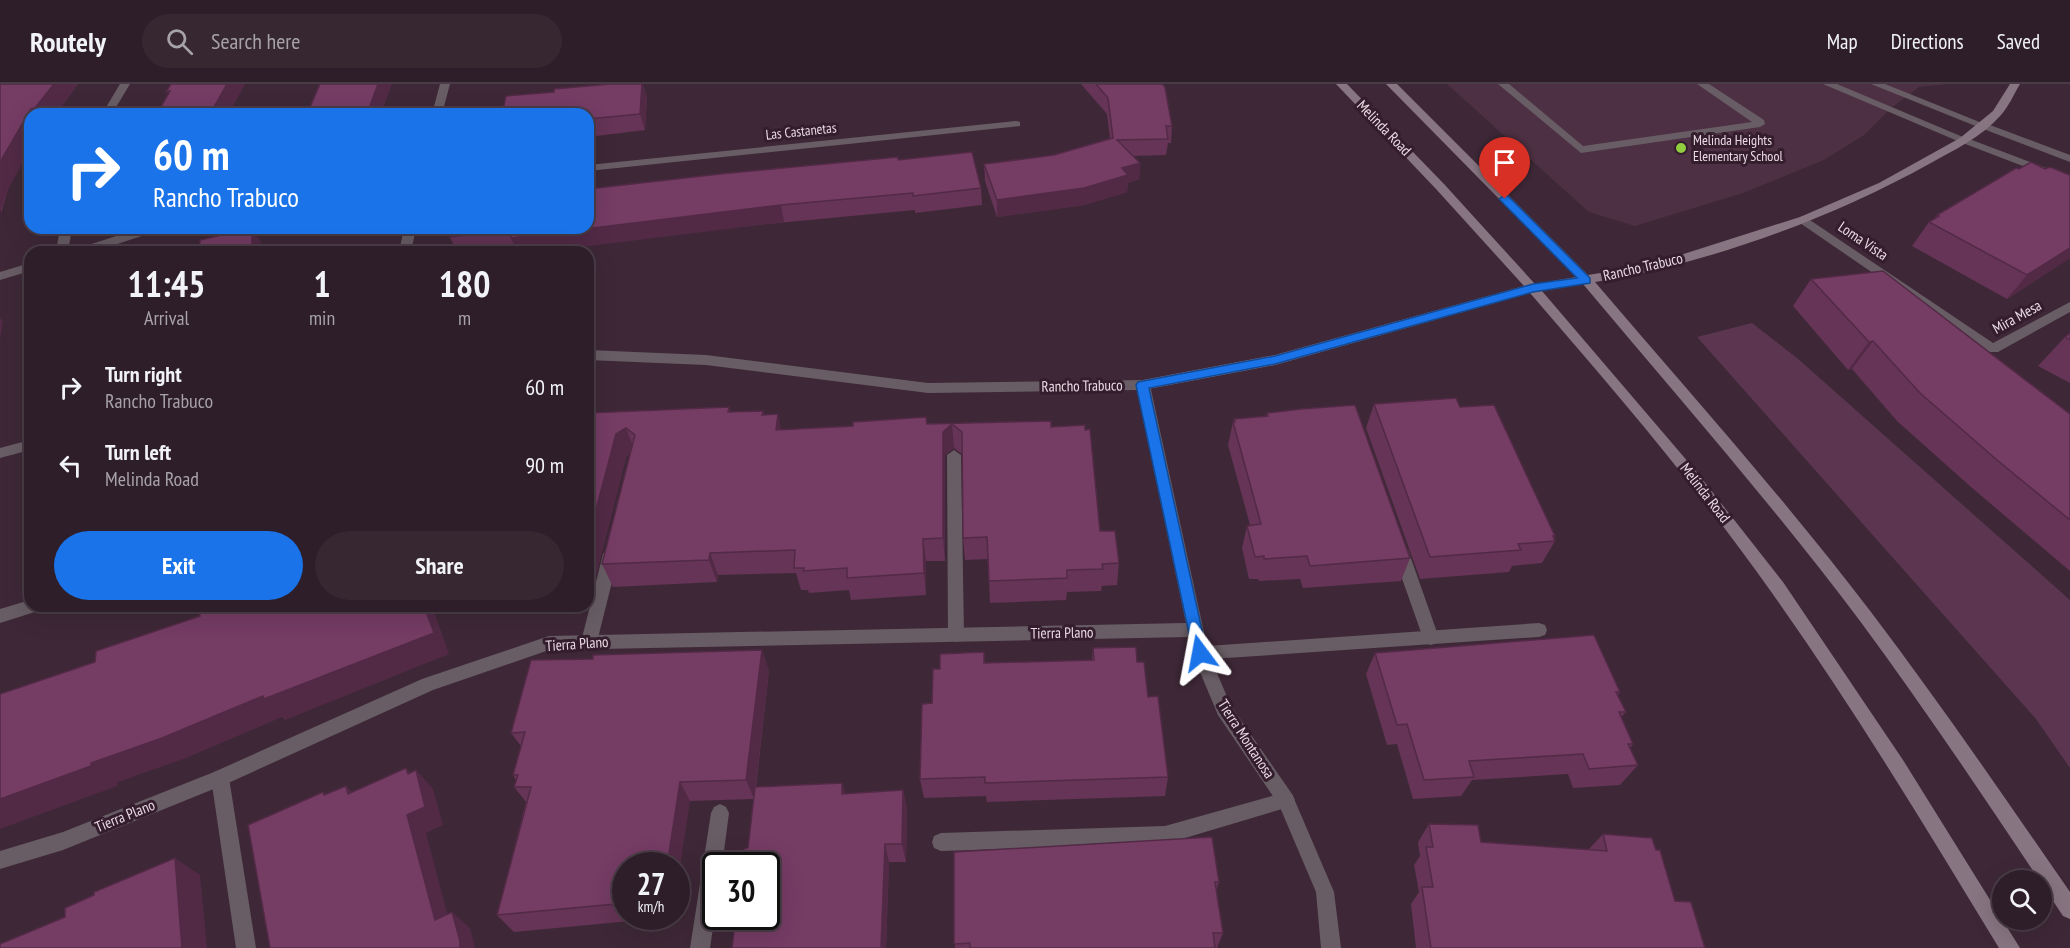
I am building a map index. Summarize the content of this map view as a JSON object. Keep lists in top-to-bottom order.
{
  "streets": {
    "main road": ["Melinda Road", "Rancho Trabuco"],
    "street": [
      "Las Castanetas",
      "Loma Vista",
      "Mira Mesa",
      "Tierra Plano",
      "Tierra Montanosa"
    ]
  },
  "crossings": [
    ["Melinda Road", "Rancho Trabuco"],
    ["Loma Vista", "Rancho Trabuco"],
    ["Loma Vista", "Mira Mesa"],
    ["Rancho Trabuco", "Tierra Montanosa"],
    ["Tierra Plano", "Tierra Montanosa"]
  ],
  "places": ["Melinda Heights Elementary School"],
  "page": {
    "header": "Routely",
    "search": "Search here",
    "nav": ["Map", "Directions", "Saved"],
    "turn": ["60 m", "Rancho Trabuco"],
    "eta": [
      "11:45",
      "Arrival",
      "1",
      "min",
      "180",
      "m"
    ],
    "list": [
      {
        "name": "Turn right",
        "note": "Rancho Trabuco",
        "value": "60 m"
      },
      {
        "name": "Turn left",
        "note": "Melinda Road",
        "value": "90 m"
      }
    ],
    "buttons": ["Exit", "Share"],
    "speed": "27 km/h",
    "limit": "30"
  }
}
